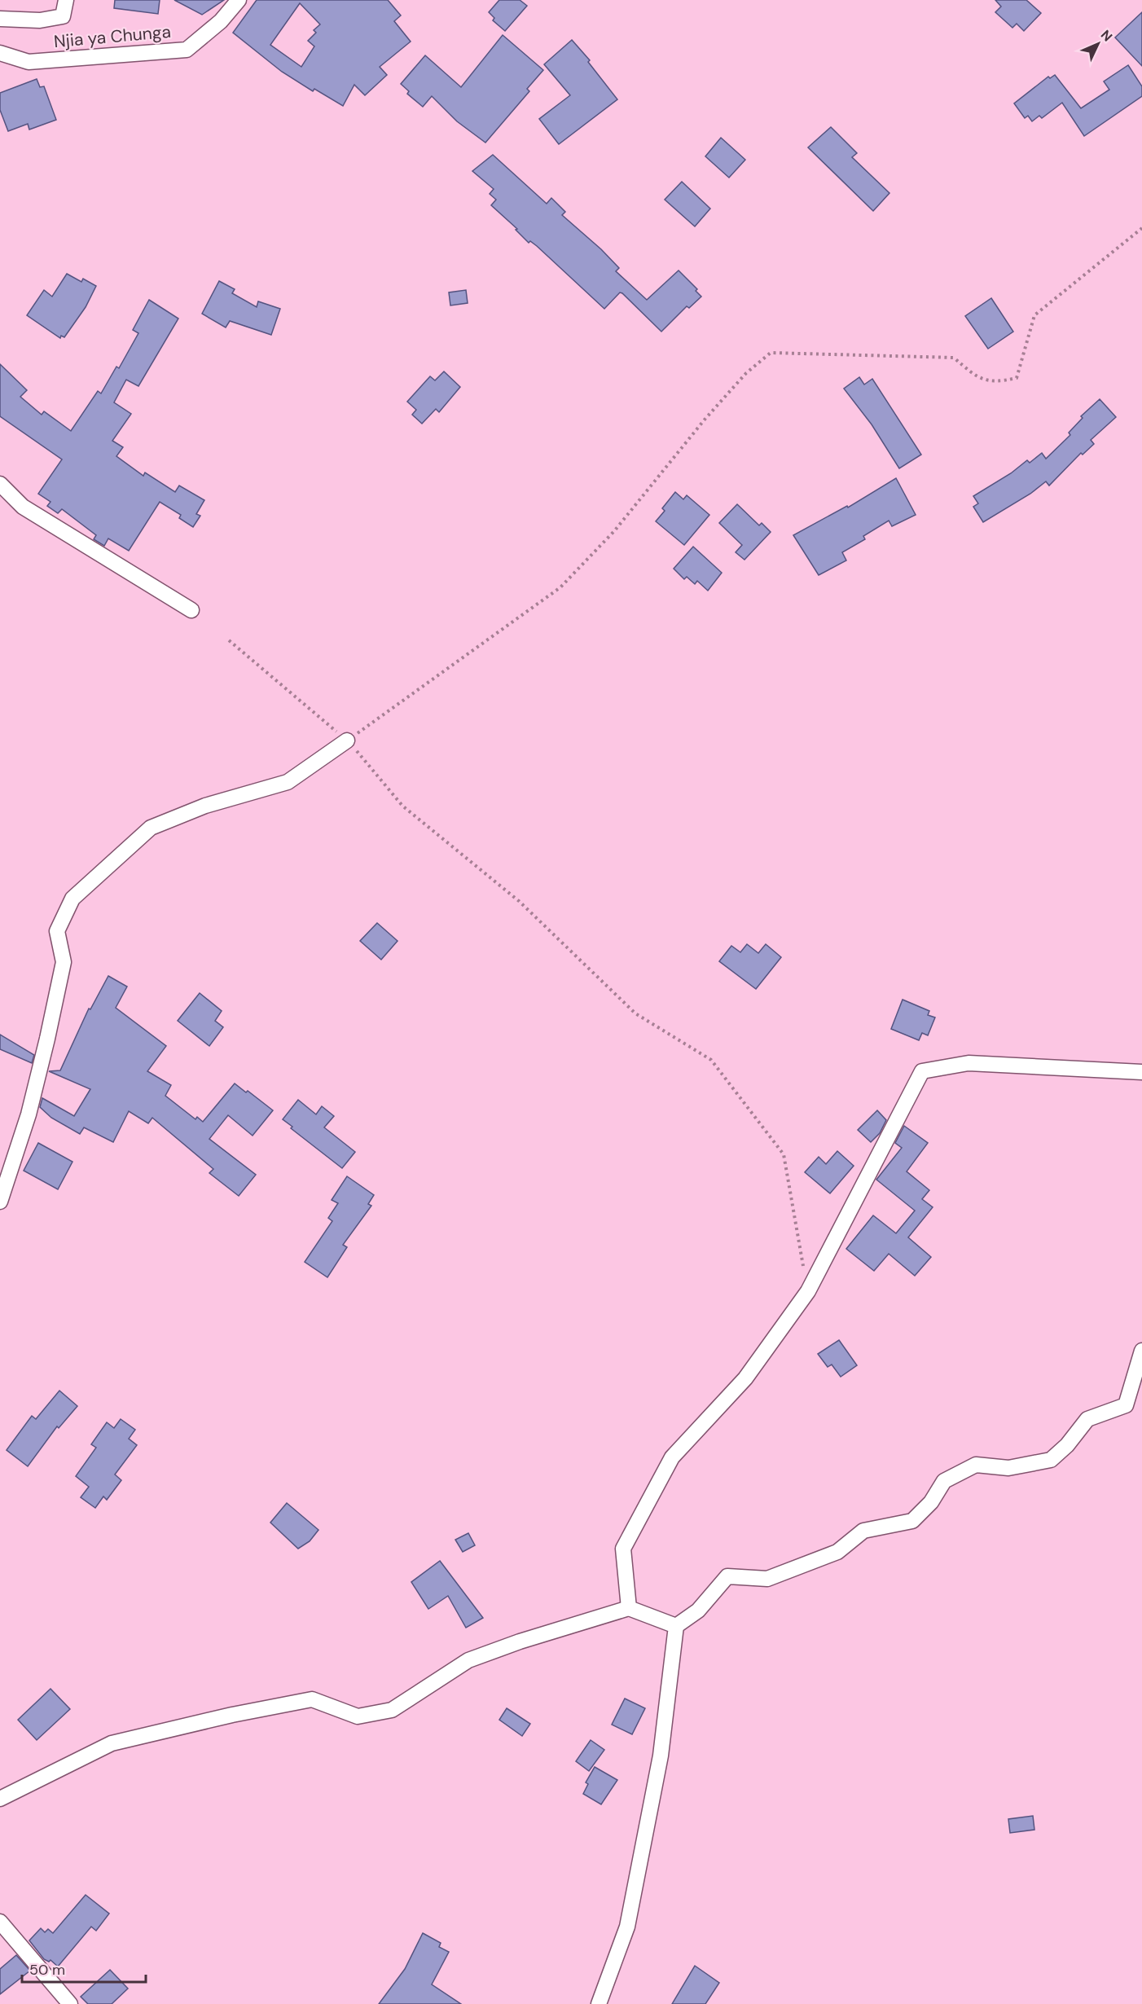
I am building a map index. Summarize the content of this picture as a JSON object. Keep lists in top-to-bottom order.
{
  "streets": {
    "street": ["Njia ya Chunga"]
  },
  "scale_bar": "50 m",
  "north": "top right"
}
